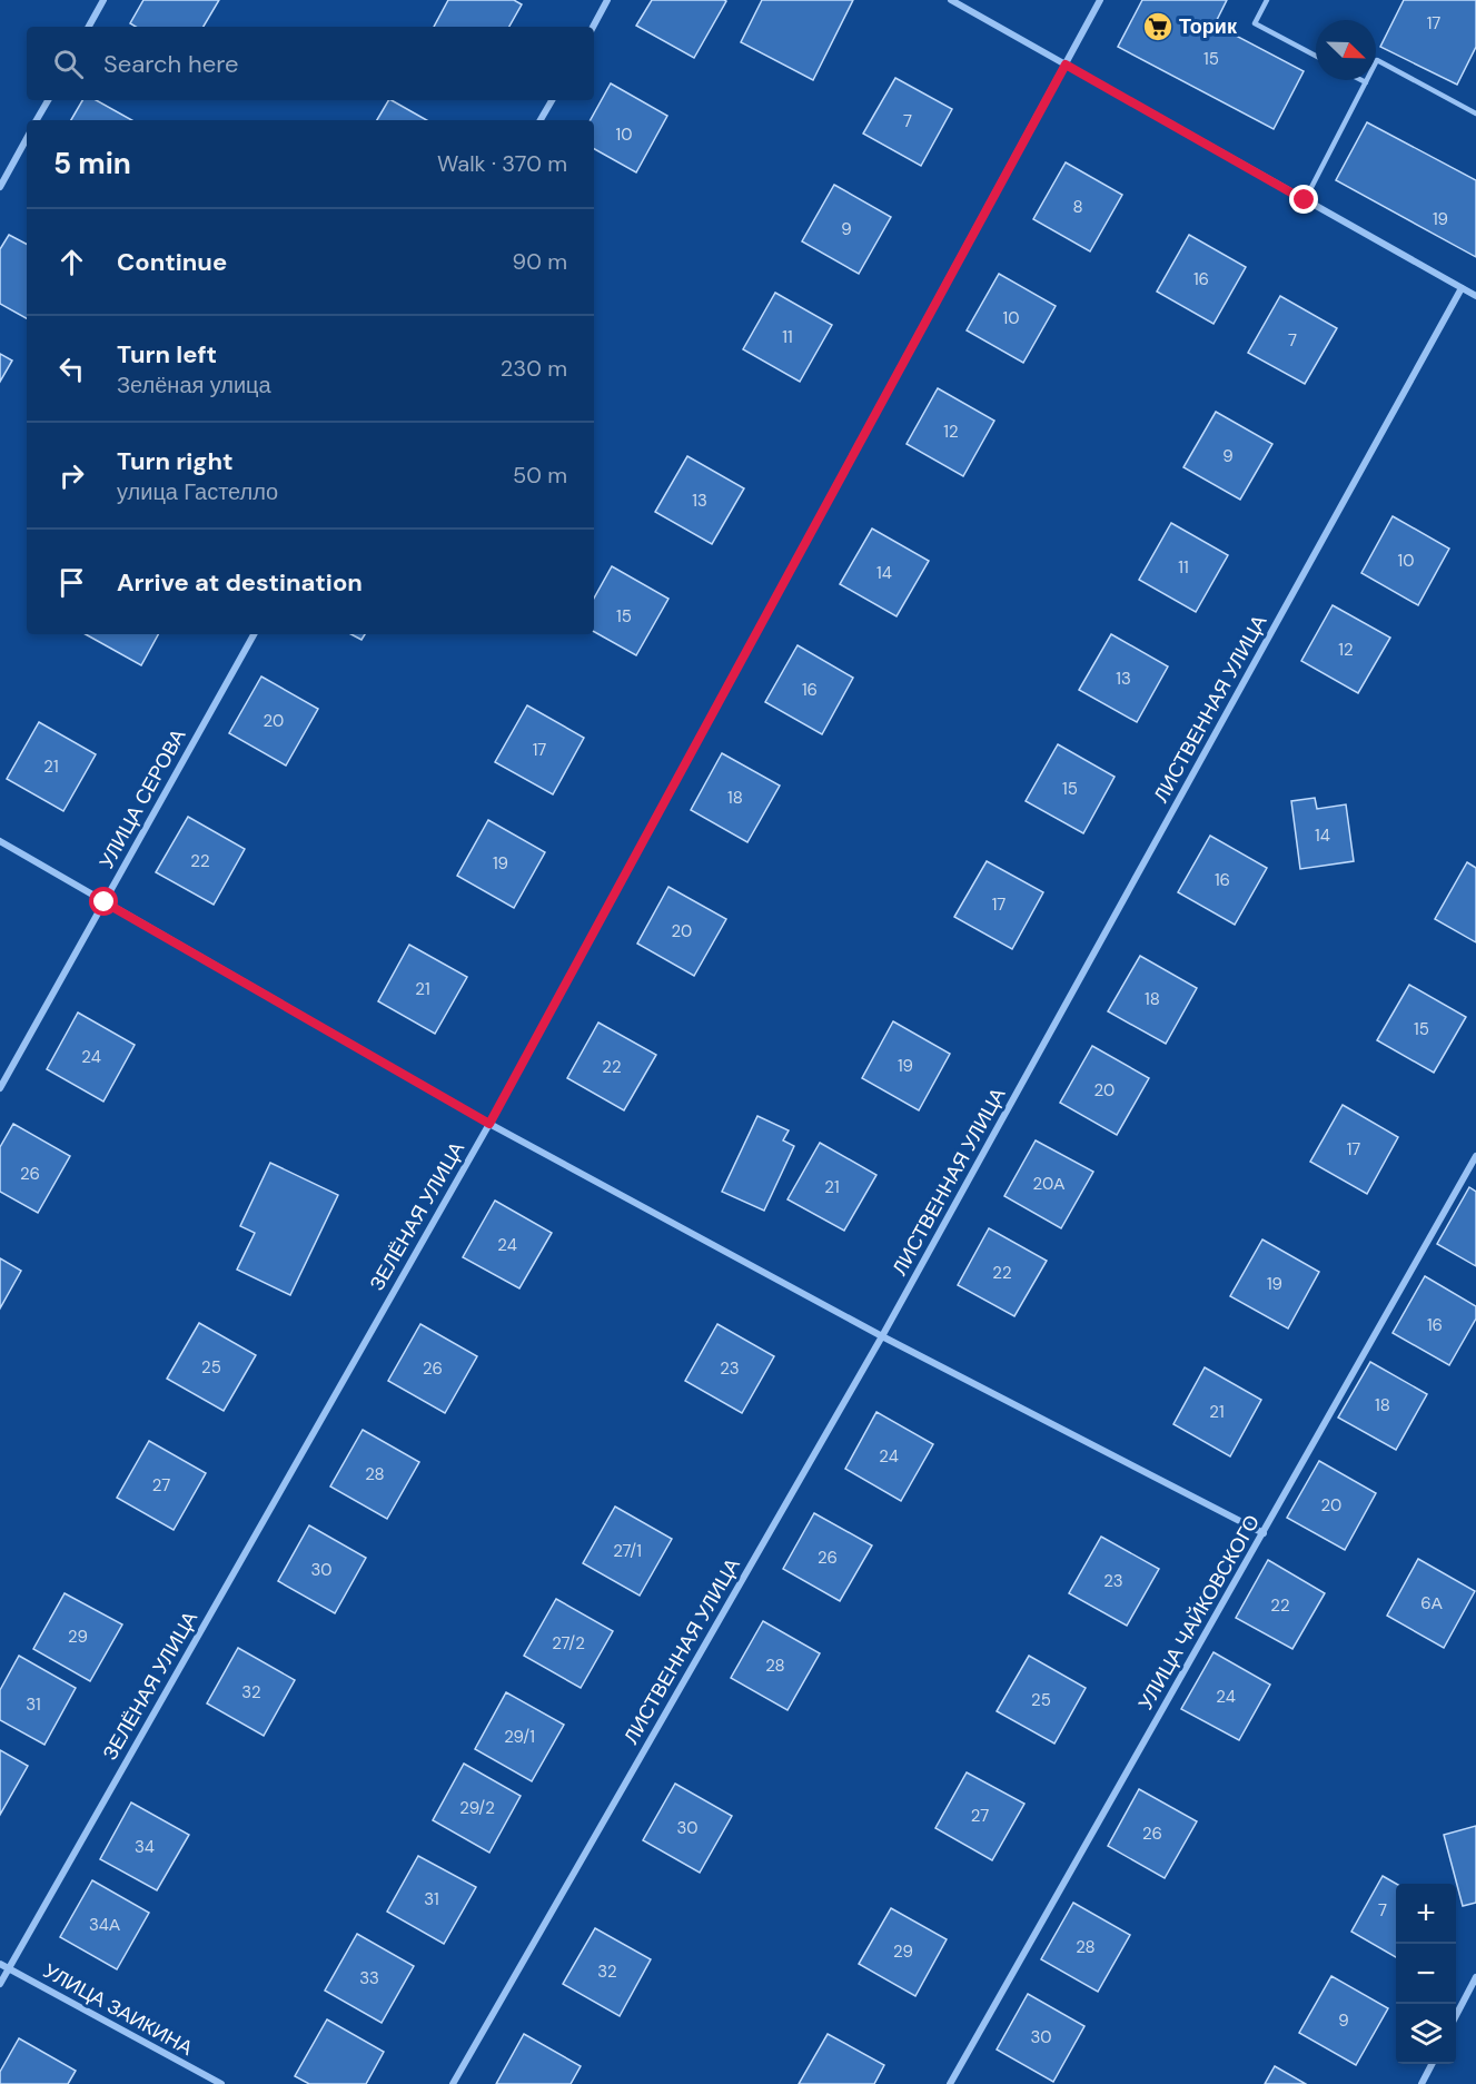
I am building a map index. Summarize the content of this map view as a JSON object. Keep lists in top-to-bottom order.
{
  "streets": {
    "street": [
      "ЛИСТВЕННАЯ УЛИЦА",
      "УЛИЦА СЕРОВА",
      "ЗЕЛЁНАЯ УЛИЦА",
      "УЛИЦА ЧАЙКОВСКОГО",
      "УЛИЦА ЗАИКИНА"
    ]
  },
  "crossings": [
    ["ЗЕЛЁНАЯ УЛИЦА", "УЛИЦА ЗАИКИНА"]
  ],
  "places": {
    "supermarket": ["Торик"]
  },
  "house_numbers": [
    "17",
    "15",
    "7",
    "10",
    "8",
    "19",
    "9",
    "16",
    "10",
    "11",
    "7",
    "12",
    "9",
    "13",
    "10",
    "11",
    "14",
    "15",
    "12",
    "13",
    "16",
    "20",
    "17",
    "21",
    "15",
    "18",
    "14",
    "22",
    "19",
    "16",
    "17",
    "20",
    "21",
    "18",
    "15",
    "24",
    "19",
    "22",
    "20",
    "17",
    "26",
    "20А",
    "21",
    "24",
    "22",
    "19",
    "16",
    "25",
    "26",
    "23",
    "18",
    "21",
    "24",
    "28",
    "27",
    "20",
    "27/1",
    "26",
    "30",
    "23",
    "6А",
    "22",
    "29",
    "27/2",
    "28",
    "32",
    "24",
    "25",
    "31",
    "29/1",
    "29/2",
    "27",
    "30",
    "26",
    "34",
    "31",
    "7",
    "34А",
    "28",
    "29",
    "32",
    "33",
    "9",
    "30"
  ],
  "north": "bottom right",
  "page": {
    "search": "Search here",
    "heading": ["5 min", "Walk · 370 m"],
    "list": [
      ["Continue", "90 m"],
      ["Turn left", "Зелёная улица", "230 m"],
      ["Turn right", "улица Гастелло", "50 m"],
      "Arrive at destination"
    ],
    "map_buttons": ["+", "−"]
  }
}
